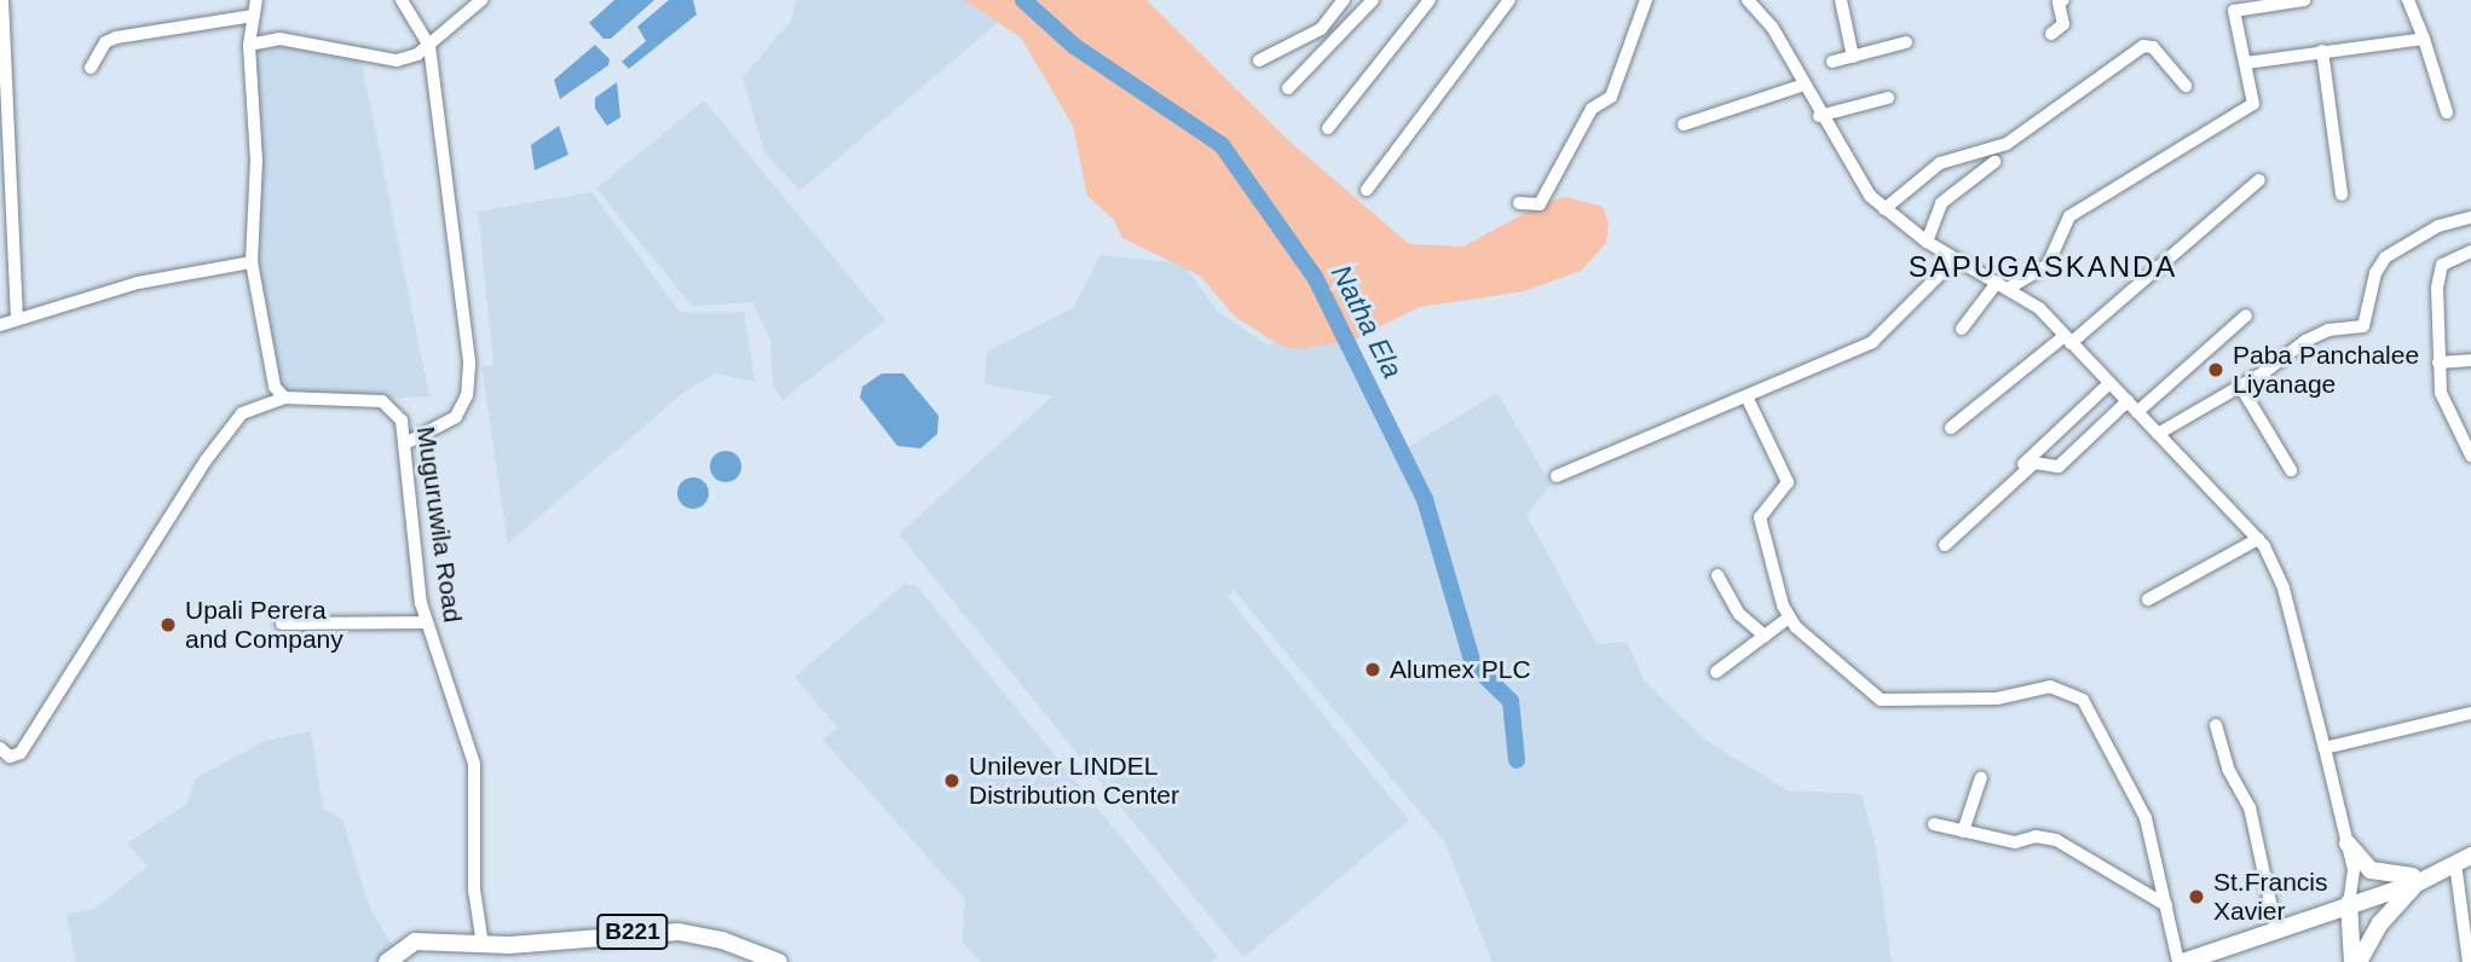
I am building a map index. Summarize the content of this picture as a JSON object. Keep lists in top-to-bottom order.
{
  "streets": {
    "main road": ["B221"],
    "street": ["Muguruwila Road"]
  },
  "crossings": [
    ["Muguruwila Road", "B221"]
  ],
  "districts": ["SAPUGASKANDA"],
  "water": ["Natha Ela"],
  "places": [
    "Paba Panchalee Liyanage",
    "Upali Perera and Company",
    "Alumex PLC",
    "Unilever LINDEL Distribution Center",
    "St.Francis Xavier"
  ]
}
